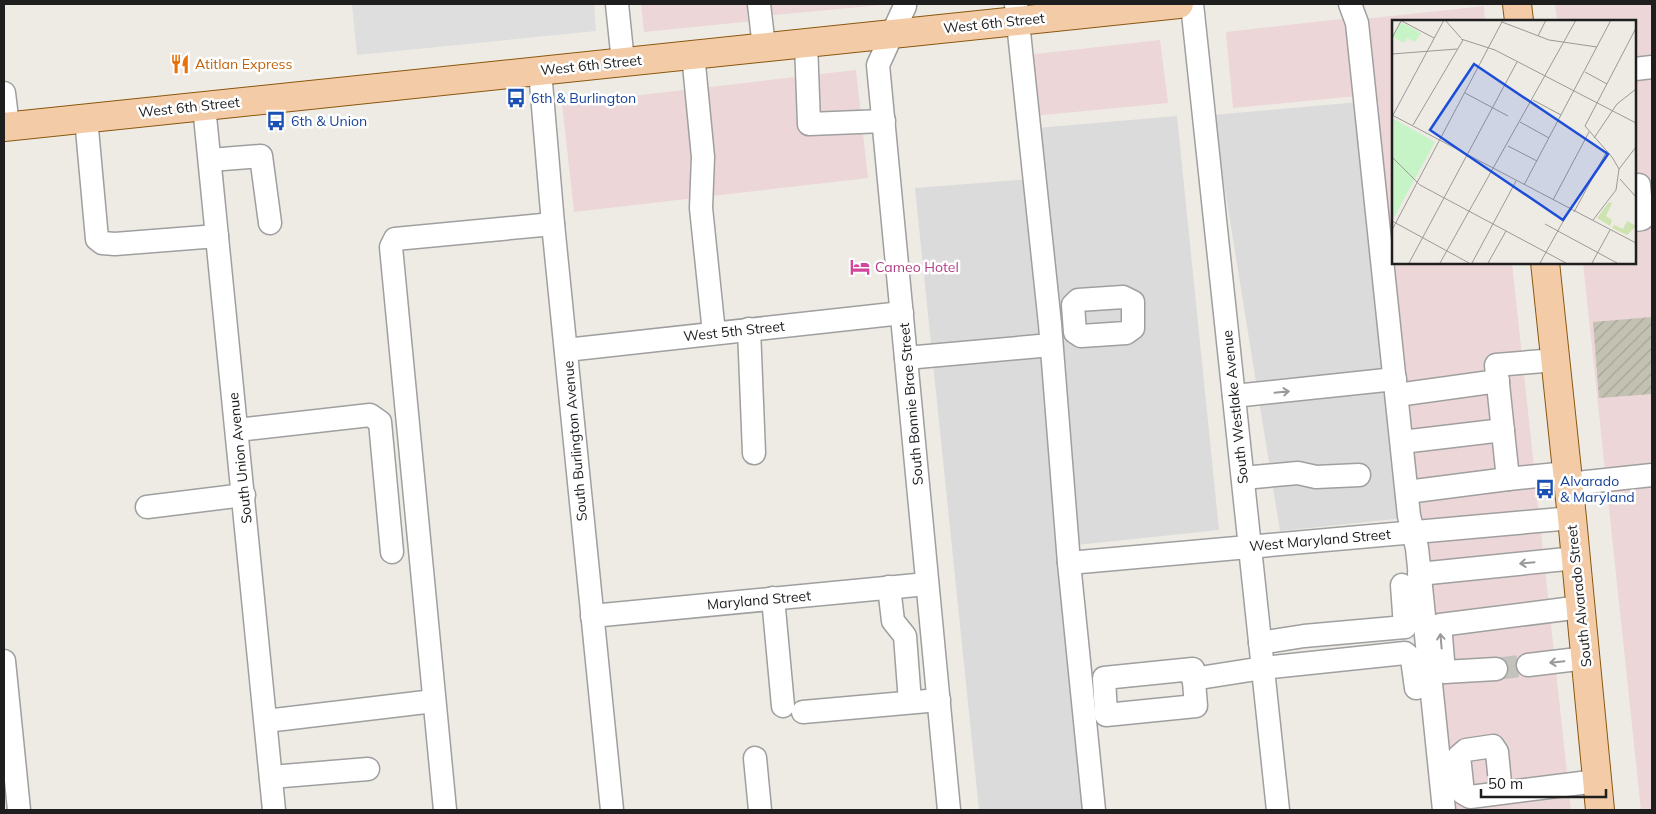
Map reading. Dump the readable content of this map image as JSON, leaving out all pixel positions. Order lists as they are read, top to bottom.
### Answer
{
  "streets": {
    "main road": ["West 6th Street", "South Alvarado Street"],
    "street": [
      "West 5th Street",
      "South Bonnie Brae Street",
      "South Westlake Avenue",
      "South Burlington Avenue",
      "South Union Avenue",
      "West Maryland Street",
      "Maryland Street"
    ]
  },
  "crossings": [
    ["West 6th Street", "South Bonnie Brae Street"],
    ["West 6th Street", "South Burlington Avenue"],
    ["West 6th Street", "South Union Avenue"],
    ["West 5th Street", "South Bonnie Brae Street"],
    ["West 5th Street", "South Burlington Avenue"],
    ["South Bonnie Brae Street", "Maryland Street"],
    ["South Westlake Avenue", "West Maryland Street"],
    ["South Burlington Avenue", "Maryland Street"],
    ["West Maryland Street", "South Alvarado Street"]
  ],
  "places": {
    "restaurant": ["Atitlan Express"],
    "bus stop": ["6th & Burlington", "6th & Union", "Alvarado & Maryland"],
    "hotel": ["Cameo Hotel"]
  },
  "scale_bar": "50 m"
}
